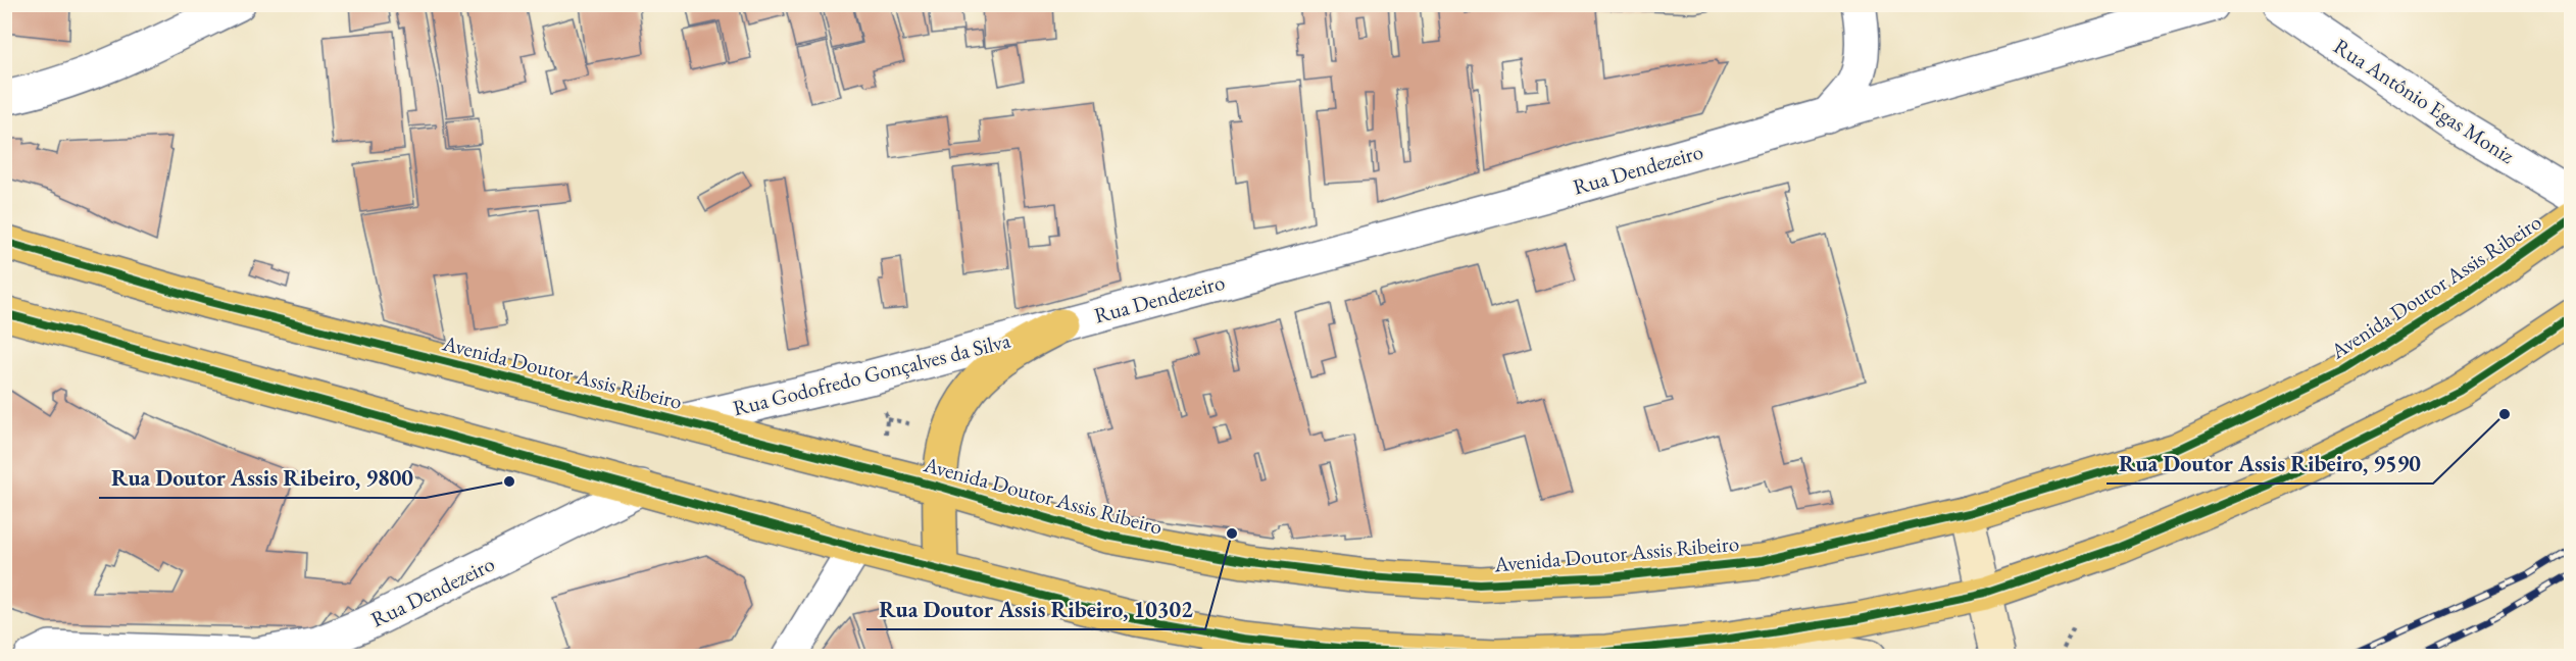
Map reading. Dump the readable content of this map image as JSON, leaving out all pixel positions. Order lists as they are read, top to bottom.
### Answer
{
  "streets": {
    "main road": ["Avenida Doutor Assis Ribeiro"],
    "street": ["Rua Antônio Egas Moniz", "Rua Dendezeiro", "Rua Godofredo Gonçalves da Silva"]
  },
  "crossings": [
    ["Rua Dendezeiro", "Rua Godofredo Gonçalves da Silva"],
    ["Avenida Doutor Assis Ribeiro", "Rua Godofredo Gonçalves da Silva"]
  ],
  "places": ["Rua Doutor Assis Ribeiro, 9590", "Rua Doutor Assis Ribeiro, 9800", "Rua Doutor Assis Ribeiro, 10302"]
}
